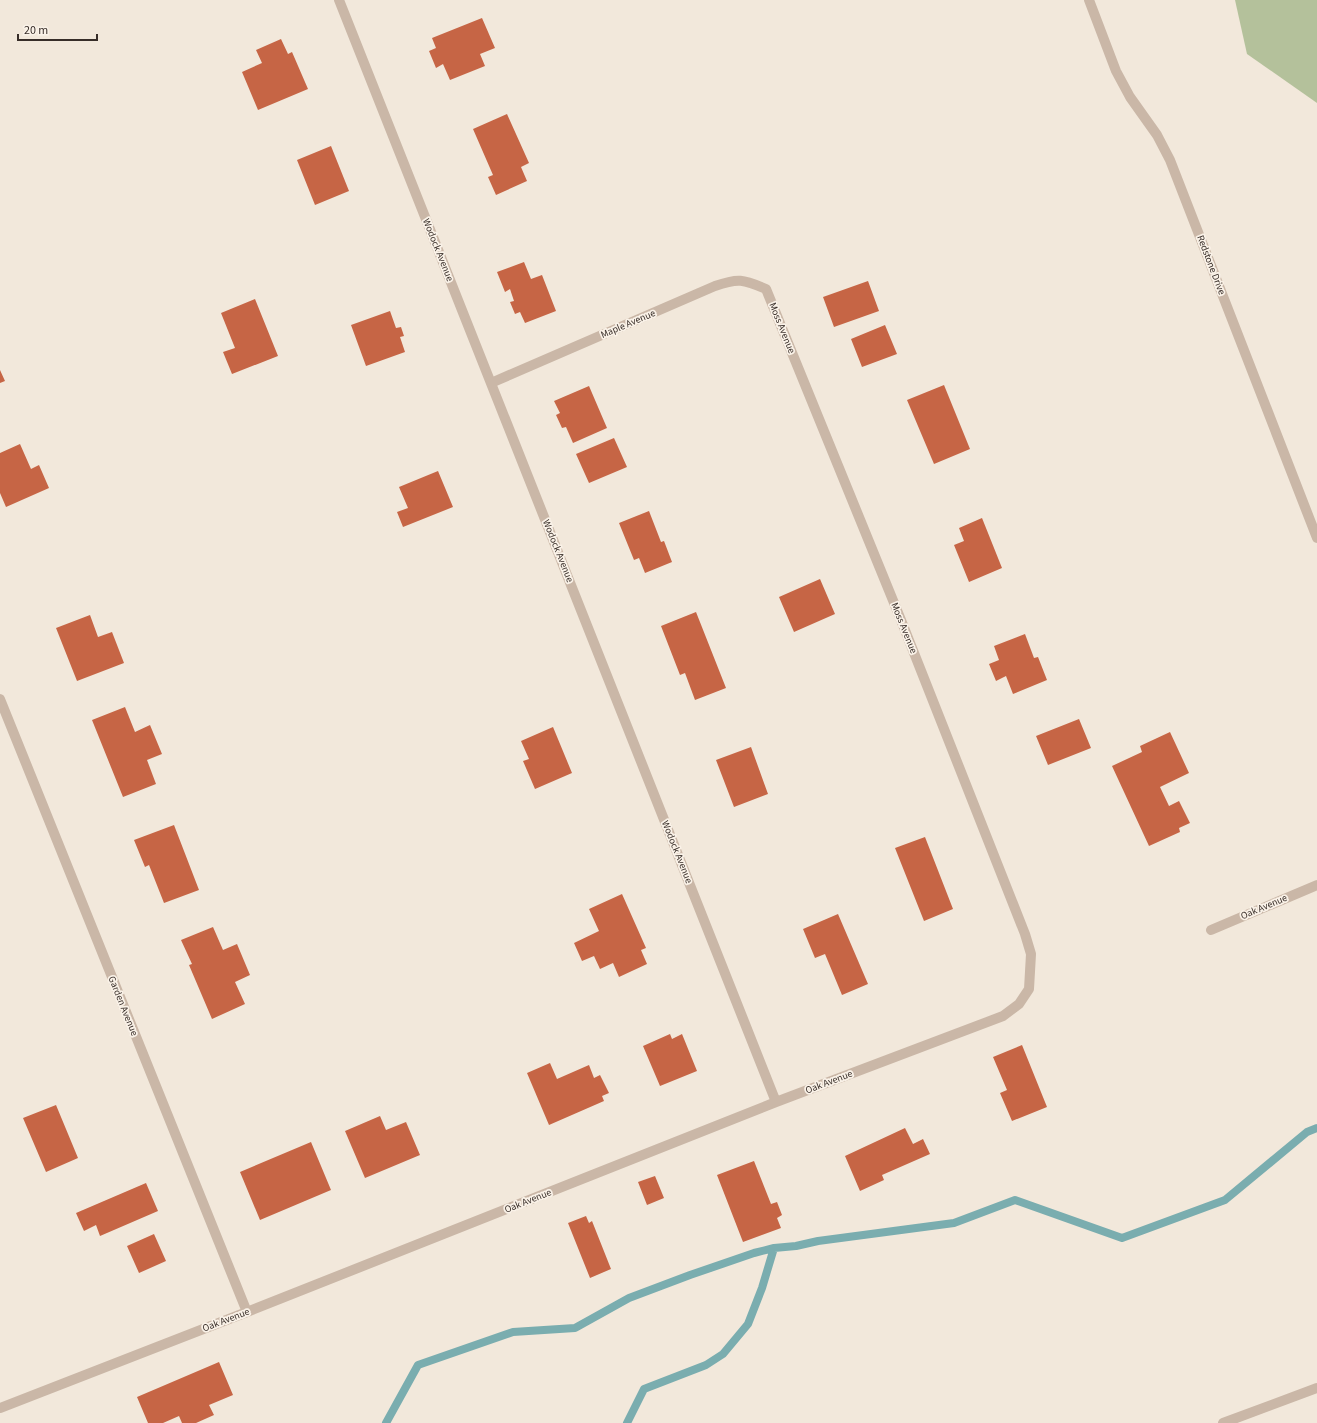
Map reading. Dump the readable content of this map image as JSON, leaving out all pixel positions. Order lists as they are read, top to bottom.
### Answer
{
  "streets": {
    "street": [
      "Wodock Avenue",
      "Redstone Drive",
      "Maple Avenue",
      "Moss Avenue",
      "Oak Avenue",
      "Garden Avenue"
    ]
  },
  "crossings": [
    ["Wodock Avenue", "Maple Avenue"],
    ["Wodock Avenue", "Oak Avenue"],
    ["Maple Avenue", "Moss Avenue"],
    ["Moss Avenue", "Oak Avenue"],
    ["Oak Avenue", "Garden Avenue"]
  ],
  "scale_bar": "20 m"
}
